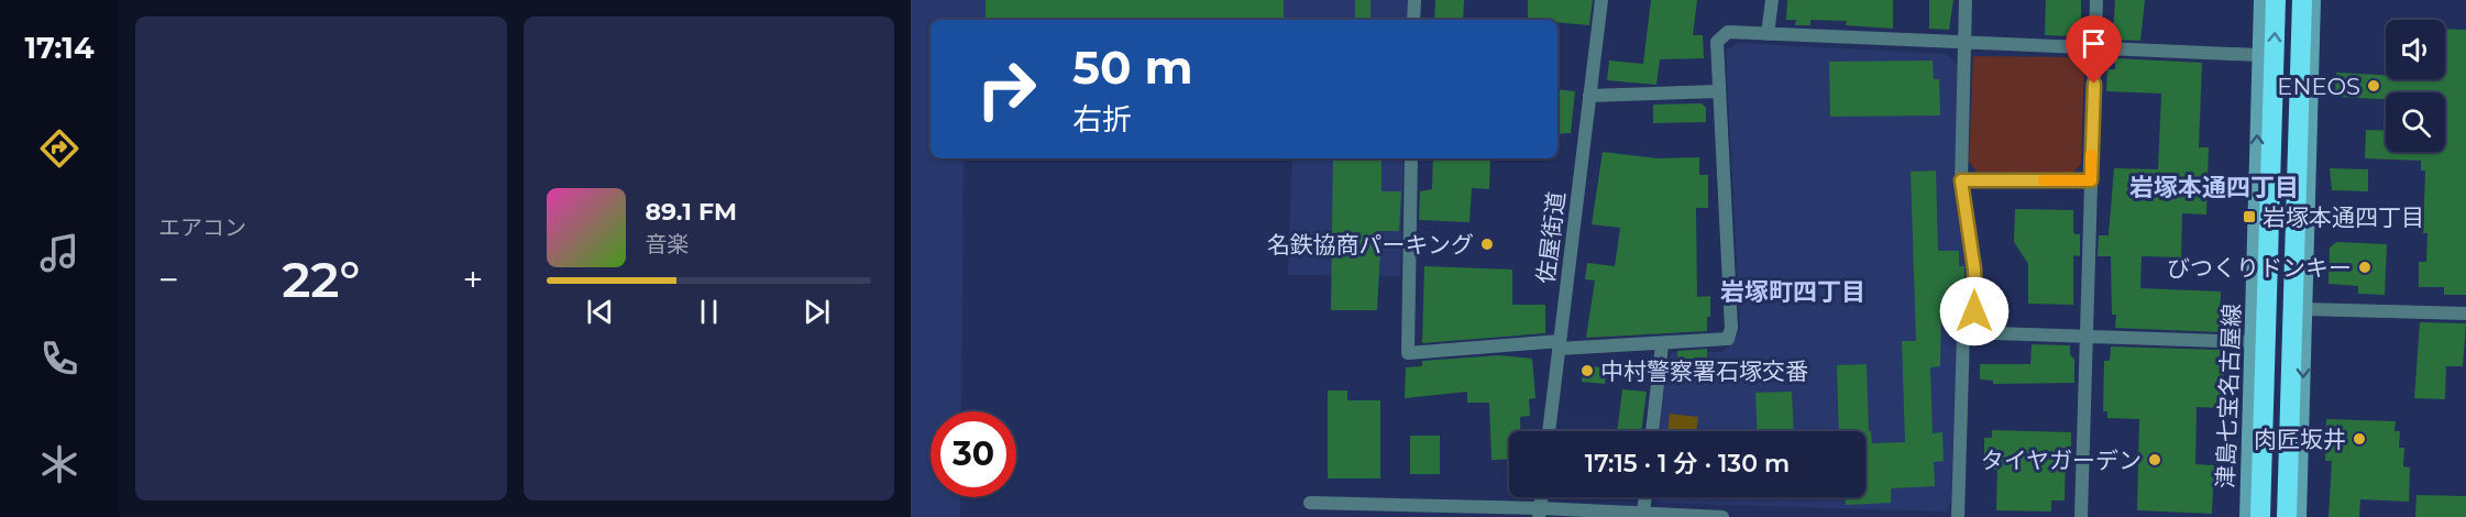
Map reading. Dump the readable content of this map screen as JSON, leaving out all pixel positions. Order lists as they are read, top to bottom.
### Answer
{
  "streets": {
    "main road": ["津島七宝名古屋線"],
    "street": ["佐屋街道"]
  },
  "districts": ["岩塚本通四丁目", "岩塚町四丁目"],
  "places": {
    "other": [
      "ENEOS",
      "名鉄協商パーキング",
      "びつくりドンキー",
      "中村警察署石塚交番",
      "肉匠坂井",
      "タイヤガーデン"
    ],
    "transit": ["岩塚本通四丁目"]
  },
  "page": {
    "tabs": "17:14",
    "tile": "エアコン",
    "turn": ["50 m", "右折"],
    "song": ["89.1 FM", "音楽"],
    "heat": ["−", "22°", "+"],
    "limit": "30",
    "trip": "17:15 · 1 分 · 130 m"
  }
}
